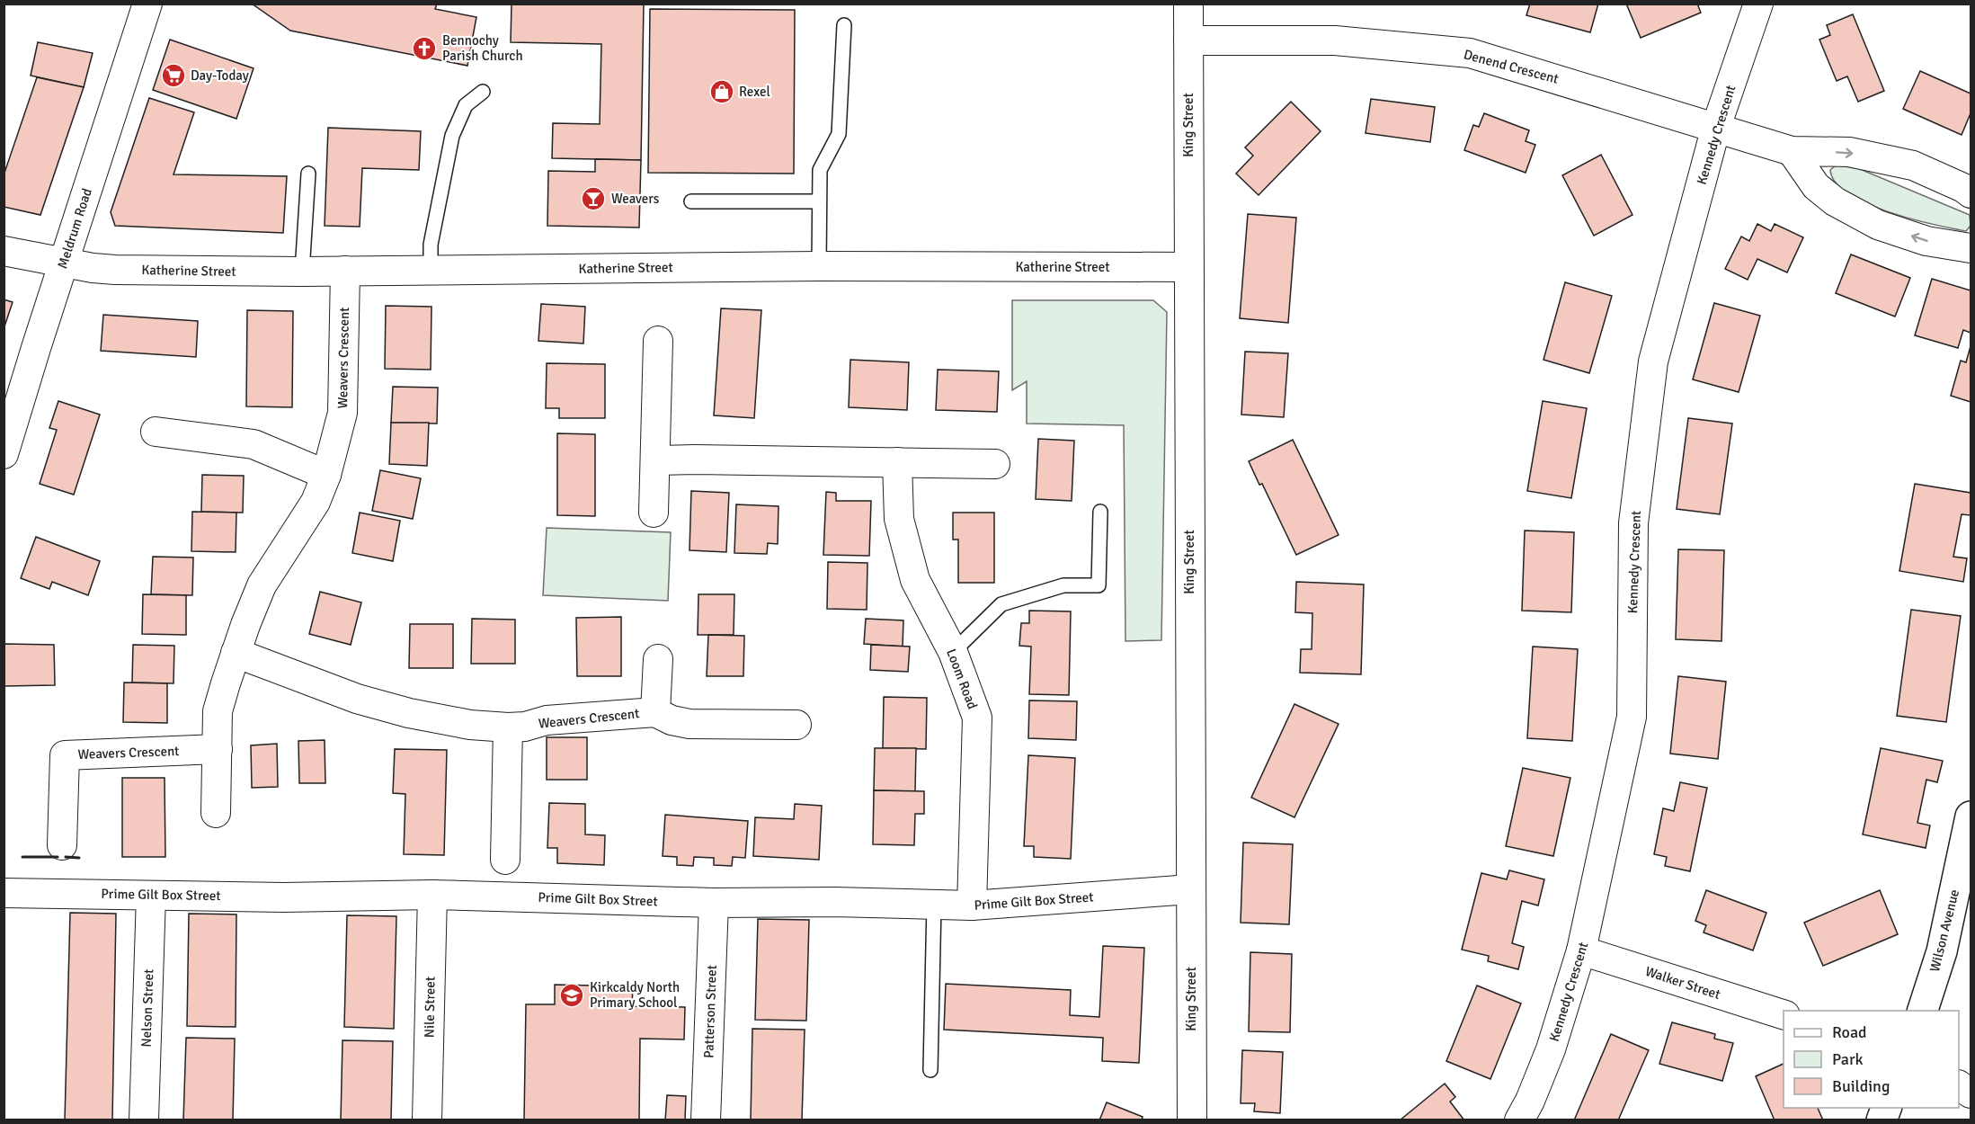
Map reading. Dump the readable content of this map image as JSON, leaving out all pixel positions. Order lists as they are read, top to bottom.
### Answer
{
  "streets": {
    "street": [
      "Denend Crescent",
      "King Street",
      "Kennedy Crescent",
      "Meldrum Road",
      "Katherine Street",
      "Weavers Crescent",
      "Loom Road",
      "Prime Gilt Box Street",
      "Wilson Avenue",
      "Walker Street",
      "Nile Street",
      "Nelson Street",
      "Patterson Street"
    ]
  },
  "crossings": [
    ["Denend Crescent", "King Street"],
    ["Denend Crescent", "Kennedy Crescent"],
    ["King Street", "Katherine Street"],
    ["King Street", "Prime Gilt Box Street"],
    ["Kennedy Crescent", "Walker Street"],
    ["Meldrum Road", "Katherine Street"],
    ["Katherine Street", "Weavers Crescent"],
    ["Loom Road", "Prime Gilt Box Street"],
    ["Prime Gilt Box Street", "Nile Street"],
    ["Prime Gilt Box Street", "Nelson Street"],
    ["Prime Gilt Box Street", "Patterson Street"]
  ],
  "places": {
    "church": ["Bennochy Parish Church"],
    "supermarket": ["Day-Today"],
    "shop": ["Rexel"],
    "bar": ["Weavers"],
    "school or university": ["Kirkcaldy North Primary School"]
  },
  "legend": ["Road", "Park", "Building"]
}
